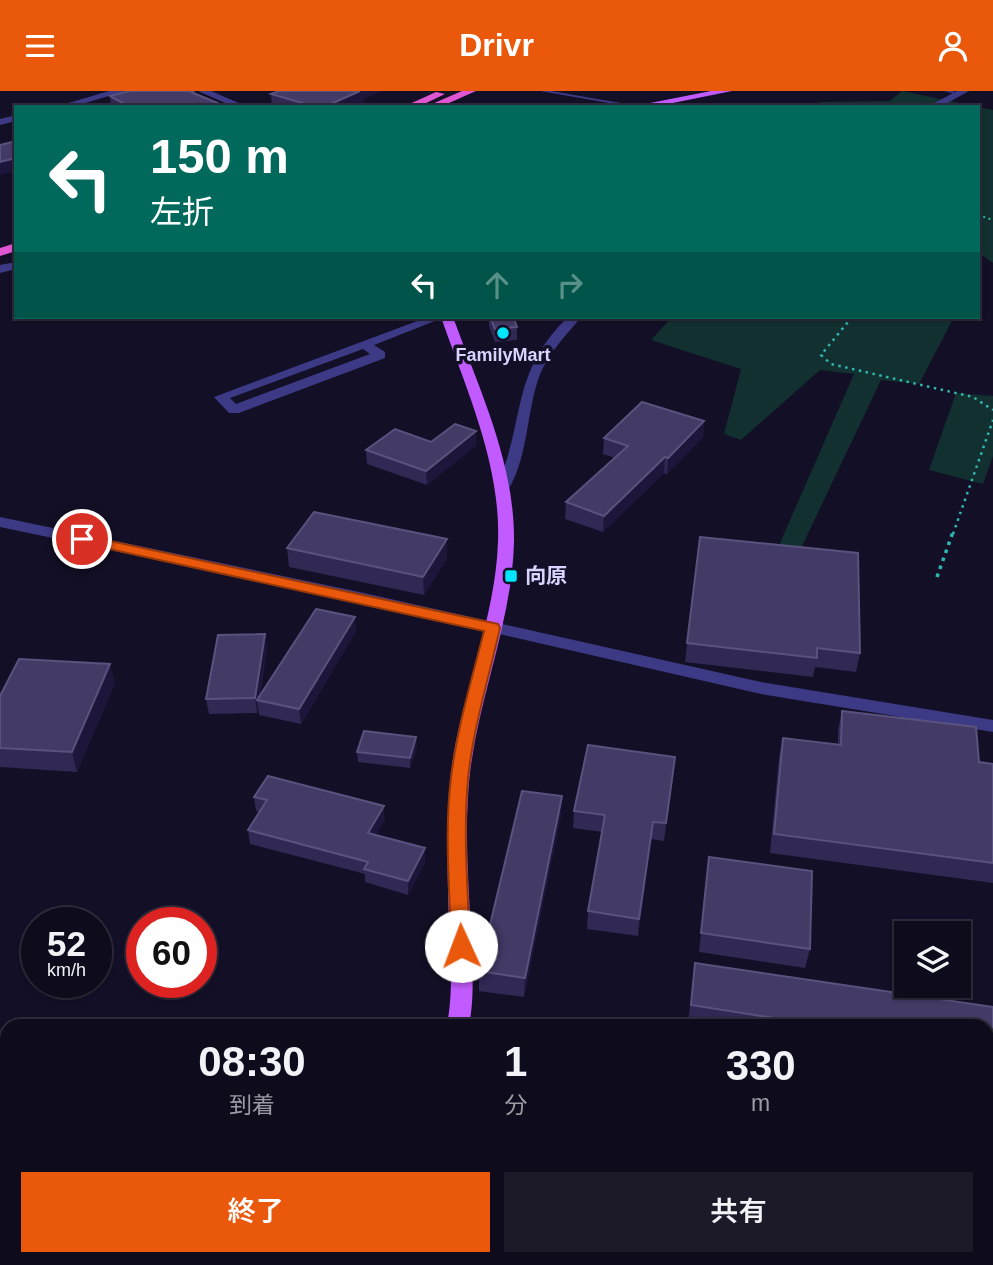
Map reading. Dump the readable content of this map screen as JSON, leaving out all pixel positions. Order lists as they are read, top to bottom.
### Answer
{
  "places": {
    "other": ["FamilyMart"],
    "transit": ["向原"]
  },
  "page": {
    "header": "Drivr",
    "turn": ["150 m", "左折"],
    "speed": "52 km/h",
    "limit": "60",
    "eta": [
      "08:30",
      "到着",
      "1",
      "分",
      "330",
      "m"
    ],
    "buttons": ["終了", "共有"]
  }
}
